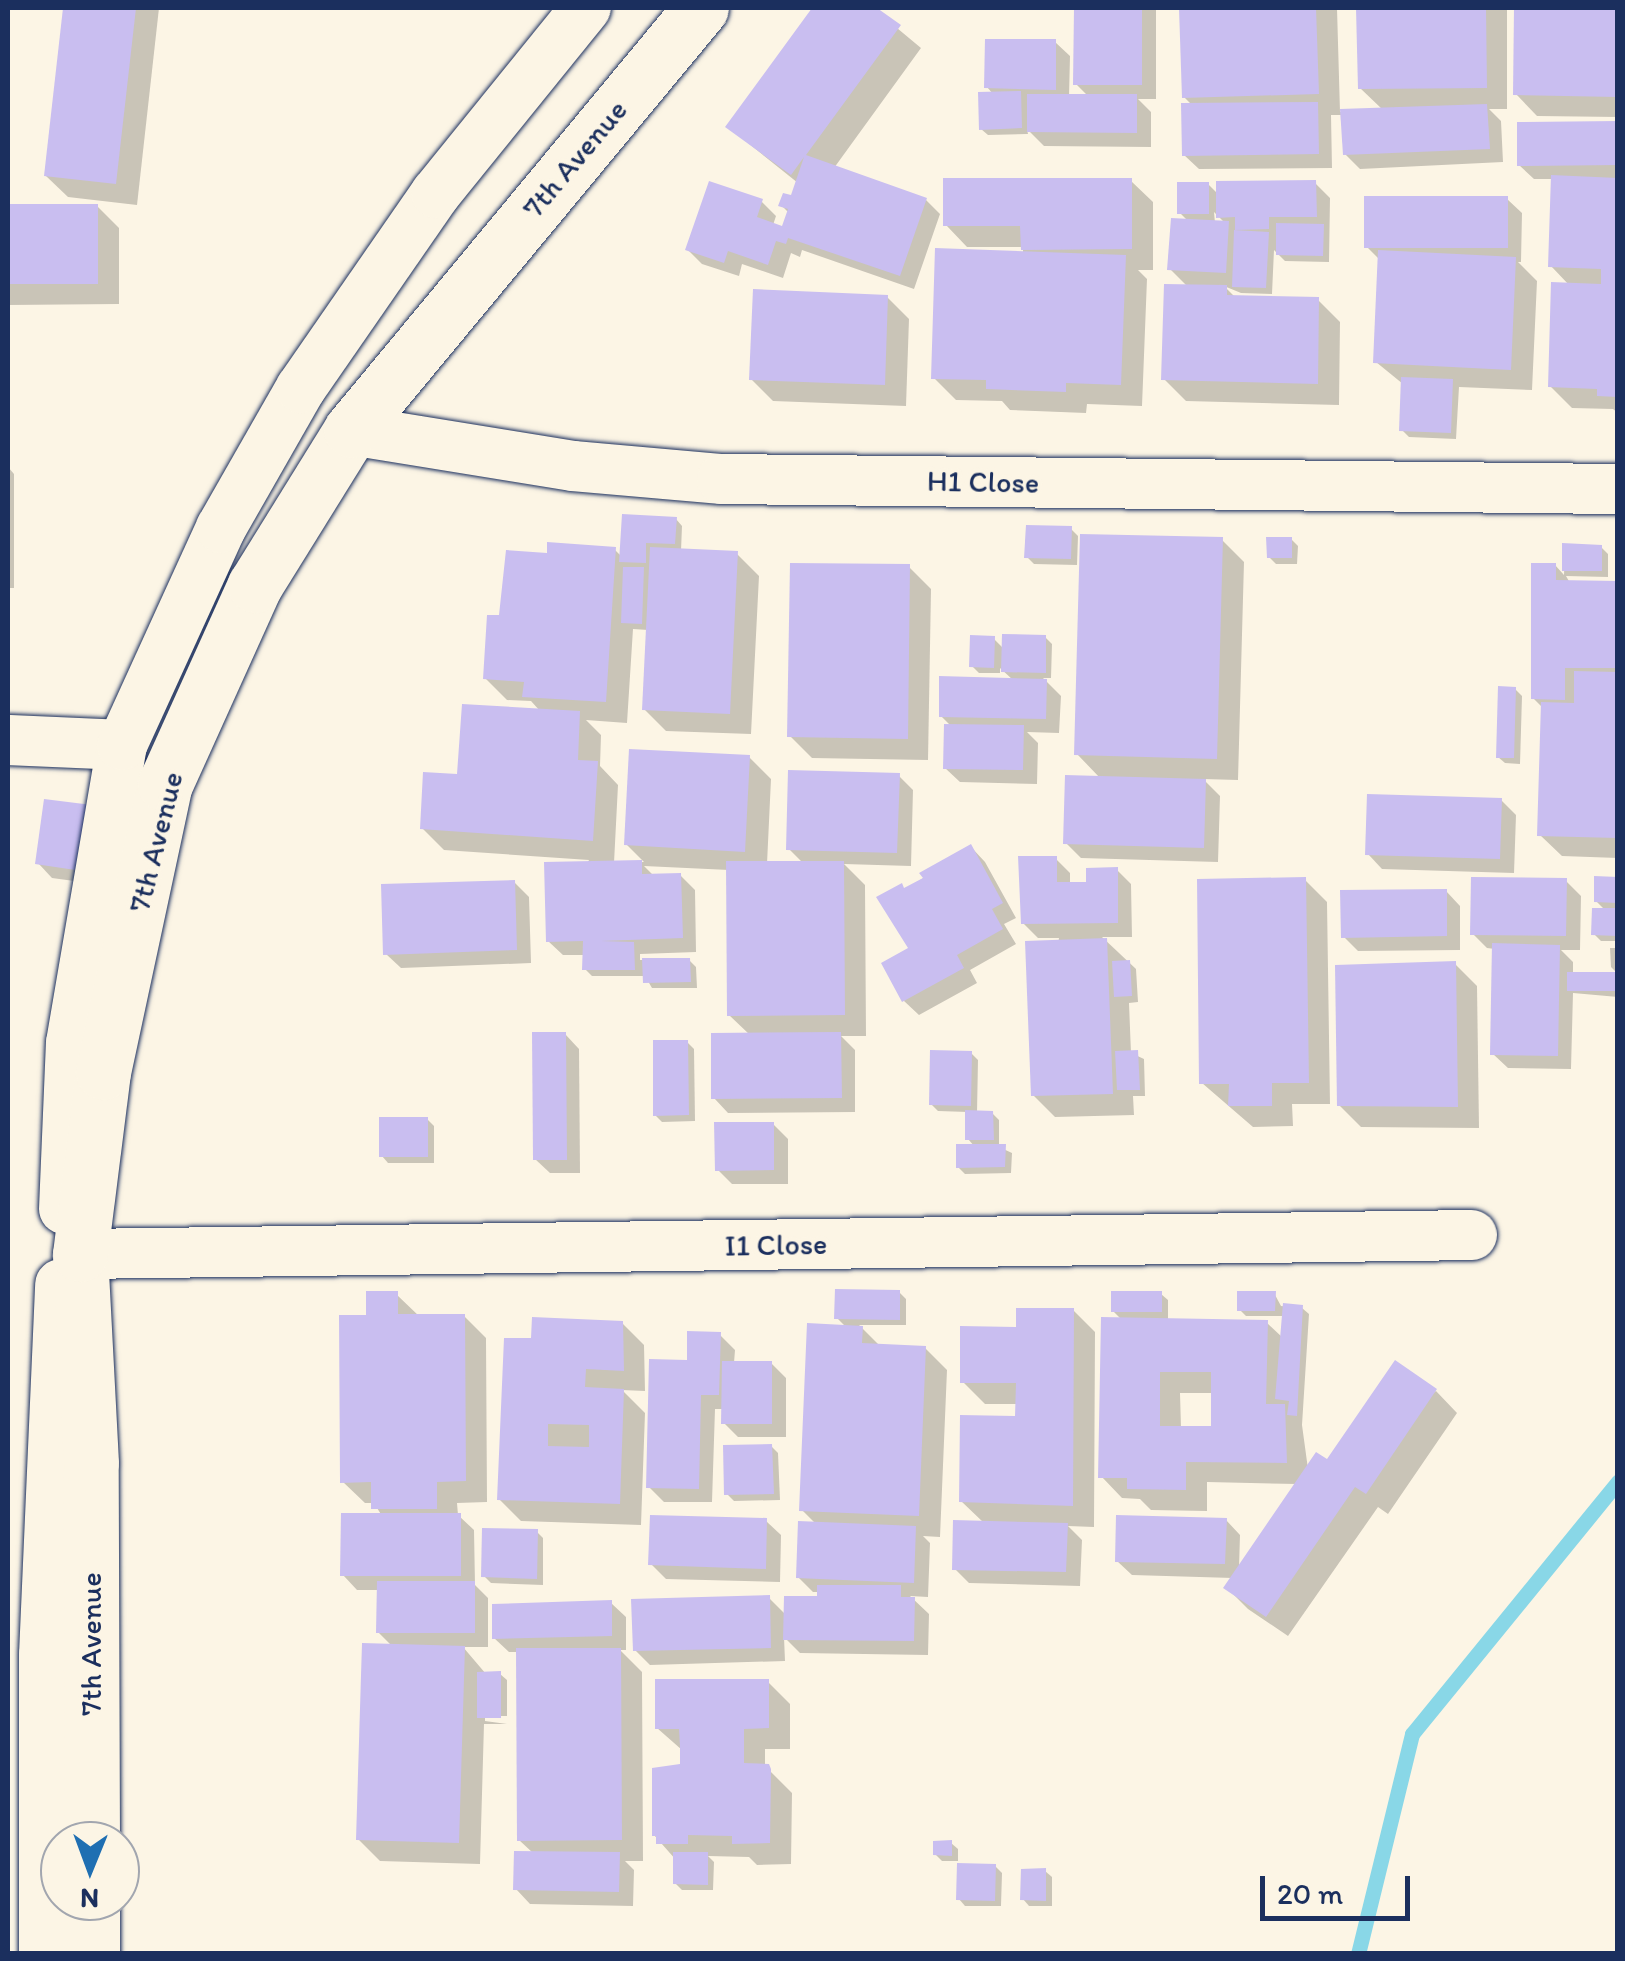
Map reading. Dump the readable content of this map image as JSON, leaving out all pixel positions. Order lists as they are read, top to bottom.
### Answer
{
  "streets": {
    "main road": ["7th Avenue"],
    "street": ["H1 Close", "I1 Close"]
  },
  "crossings": [
    ["7th Avenue", "H1 Close"],
    ["7th Avenue", "I1 Close"]
  ],
  "scale_bar": "20 m",
  "north": "bottom"
}
